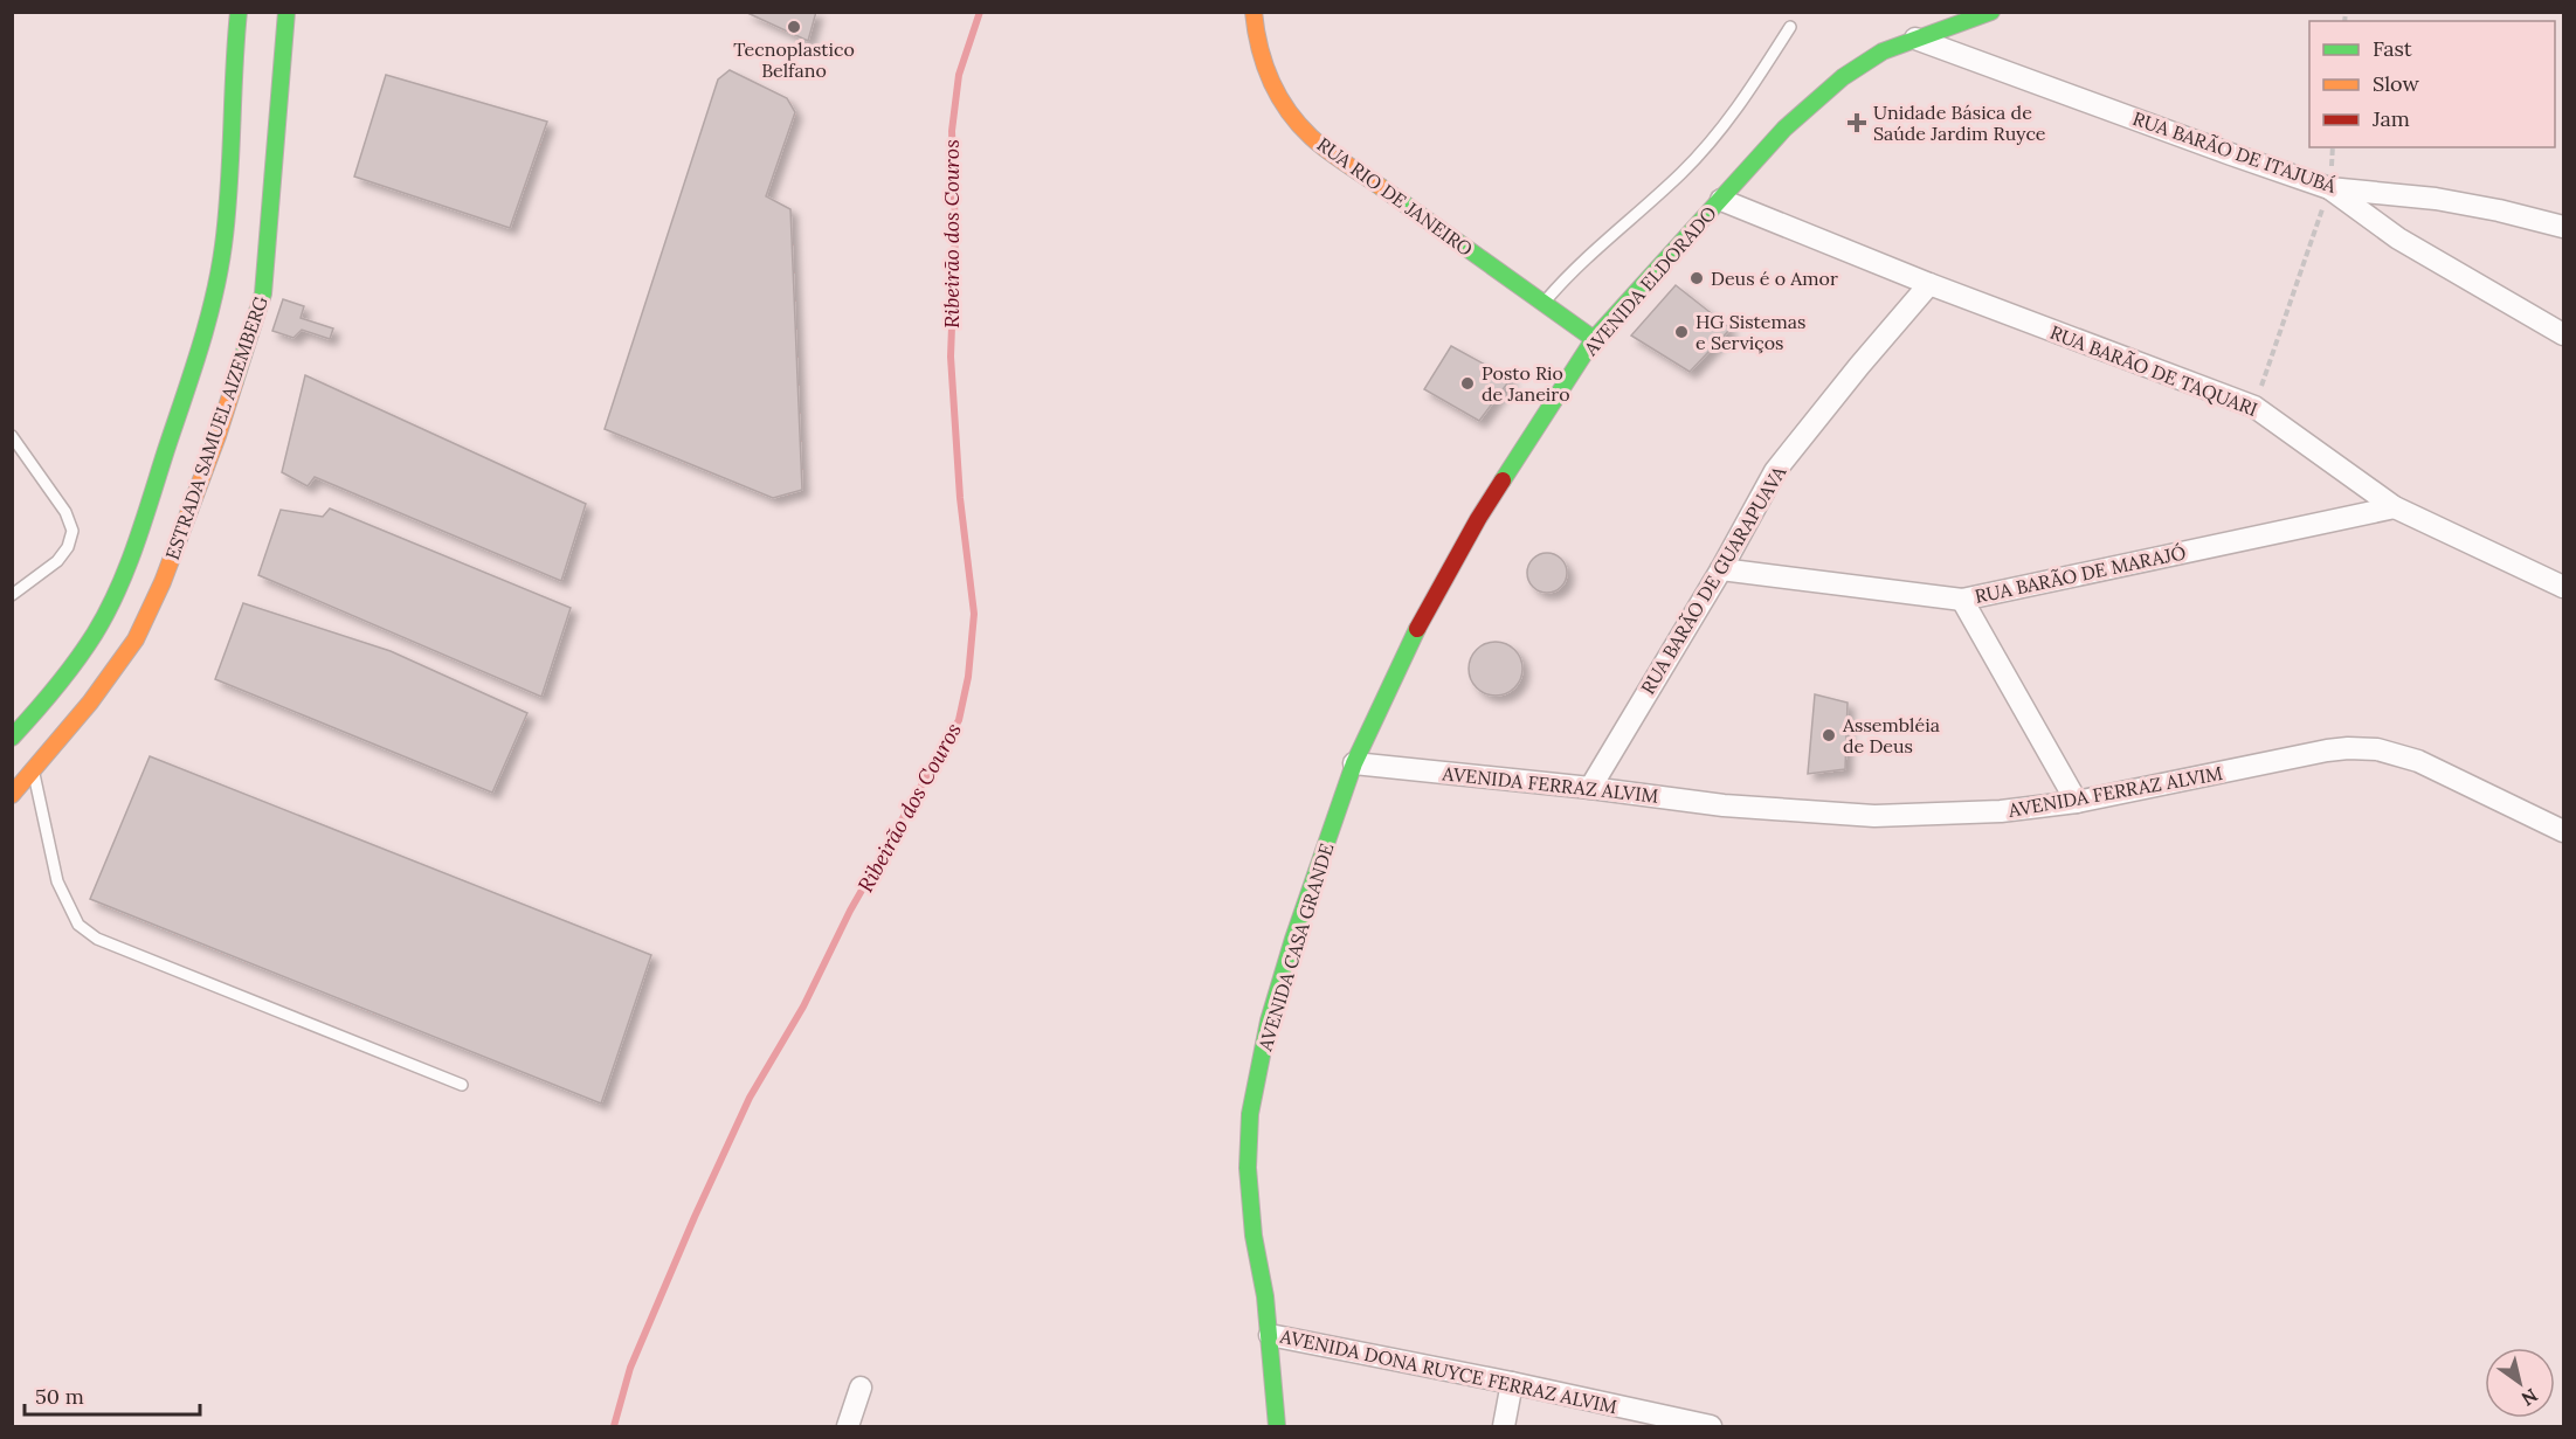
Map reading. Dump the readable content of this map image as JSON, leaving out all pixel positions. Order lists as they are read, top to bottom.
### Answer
{
  "streets": {
    "main road": [
      "RUA RIO DE JANEIRO",
      "AVENIDA ELDORADO",
      "ESTRADA SAMUEL AIZEMBERG",
      "AVENIDA CASA GRANDE"
    ],
    "street": [
      "RUA BARÃO DE ITAJUBÁ",
      "RUA BARÃO DE TAQUARI",
      "RUA BARÃO DE MARAJÓ",
      "RUA BARÃO DE GUARAPUAVA",
      "AVENIDA FERRAZ ALVIM",
      "AVENIDA DONA RUYCE FERRAZ ALVIM"
    ]
  },
  "crossings": [
    ["RUA BARÃO DE ITAJUBÁ", "AVENIDA ELDORADO"],
    ["RUA RIO DE JANEIRO", "AVENIDA ELDORADO"],
    ["AVENIDA ELDORADO", "RUA BARÃO DE TAQUARI"],
    ["AVENIDA ELDORADO", "AVENIDA FERRAZ ALVIM"],
    ["AVENIDA ELDORADO", "AVENIDA CASA GRANDE"],
    ["RUA BARÃO DE TAQUARI", "RUA BARÃO DE MARAJÓ"],
    ["RUA BARÃO DE TAQUARI", "RUA BARÃO DE GUARAPUAVA"],
    ["RUA BARÃO DE MARAJÓ", "RUA BARÃO DE GUARAPUAVA"],
    ["RUA BARÃO DE GUARAPUAVA", "AVENIDA FERRAZ ALVIM"],
    ["AVENIDA FERRAZ ALVIM", "AVENIDA CASA GRANDE"],
    ["AVENIDA CASA GRANDE", "AVENIDA DONA RUYCE FERRAZ ALVIM"]
  ],
  "water": ["Ribeirão dos Couros"],
  "places": {
    "other": [
      "Tecnoplastico Belfano",
      "Deus é o Amor",
      "HG Sistemas e Serviços",
      "Posto Rio de Janeiro",
      "Assembléia de Deus"
    ],
    "health": ["Unidade Básica de Saúde Jardim Ruyce"]
  },
  "legend": ["Fast", "Slow", "Jam"],
  "scale_bar": "50 m",
  "north": "bottom right"
}
